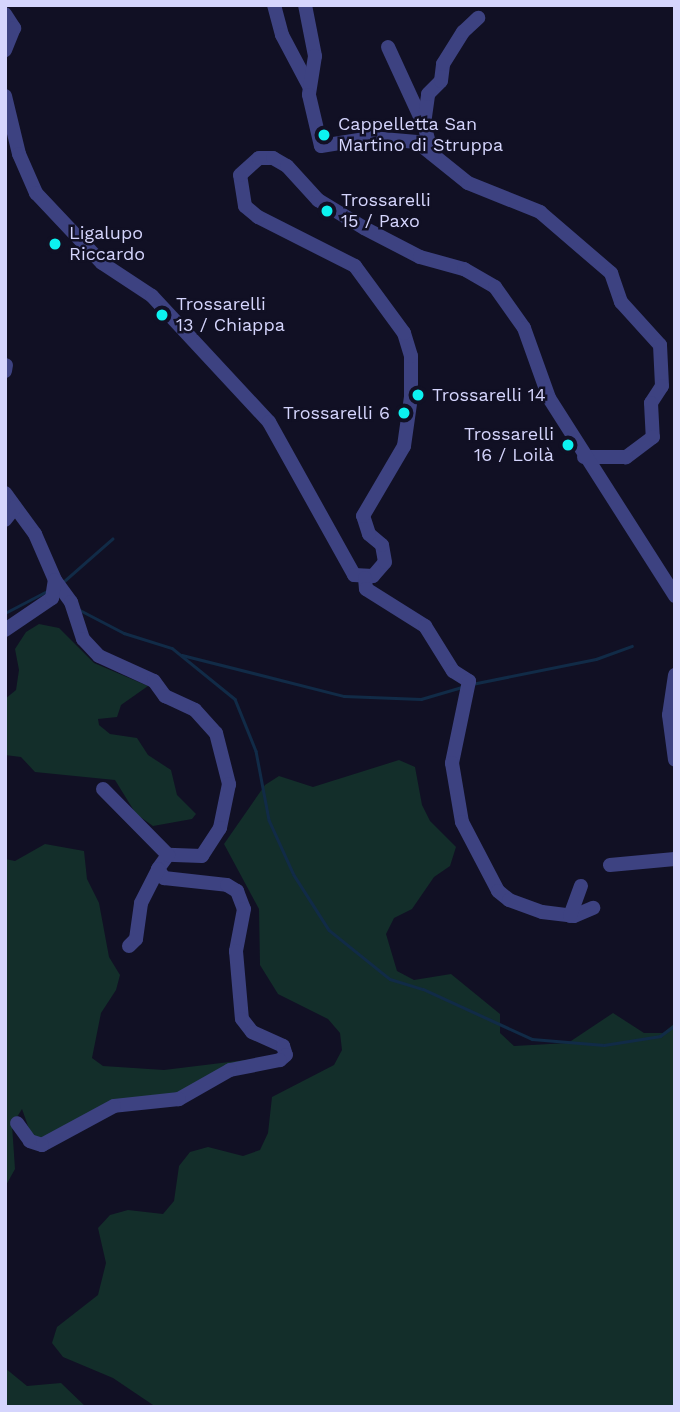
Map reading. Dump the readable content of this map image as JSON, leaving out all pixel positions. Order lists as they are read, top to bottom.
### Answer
{
  "places": [
    "Cappelletta San Martino di Struppa",
    "Trossarelli 15 / Paxo",
    "Ligalupo Riccardo",
    "Trossarelli 13 / Chiappa",
    "Trossarelli 14",
    "Trossarelli 6",
    "Trossarelli 16 / Loilà"
  ]
}
